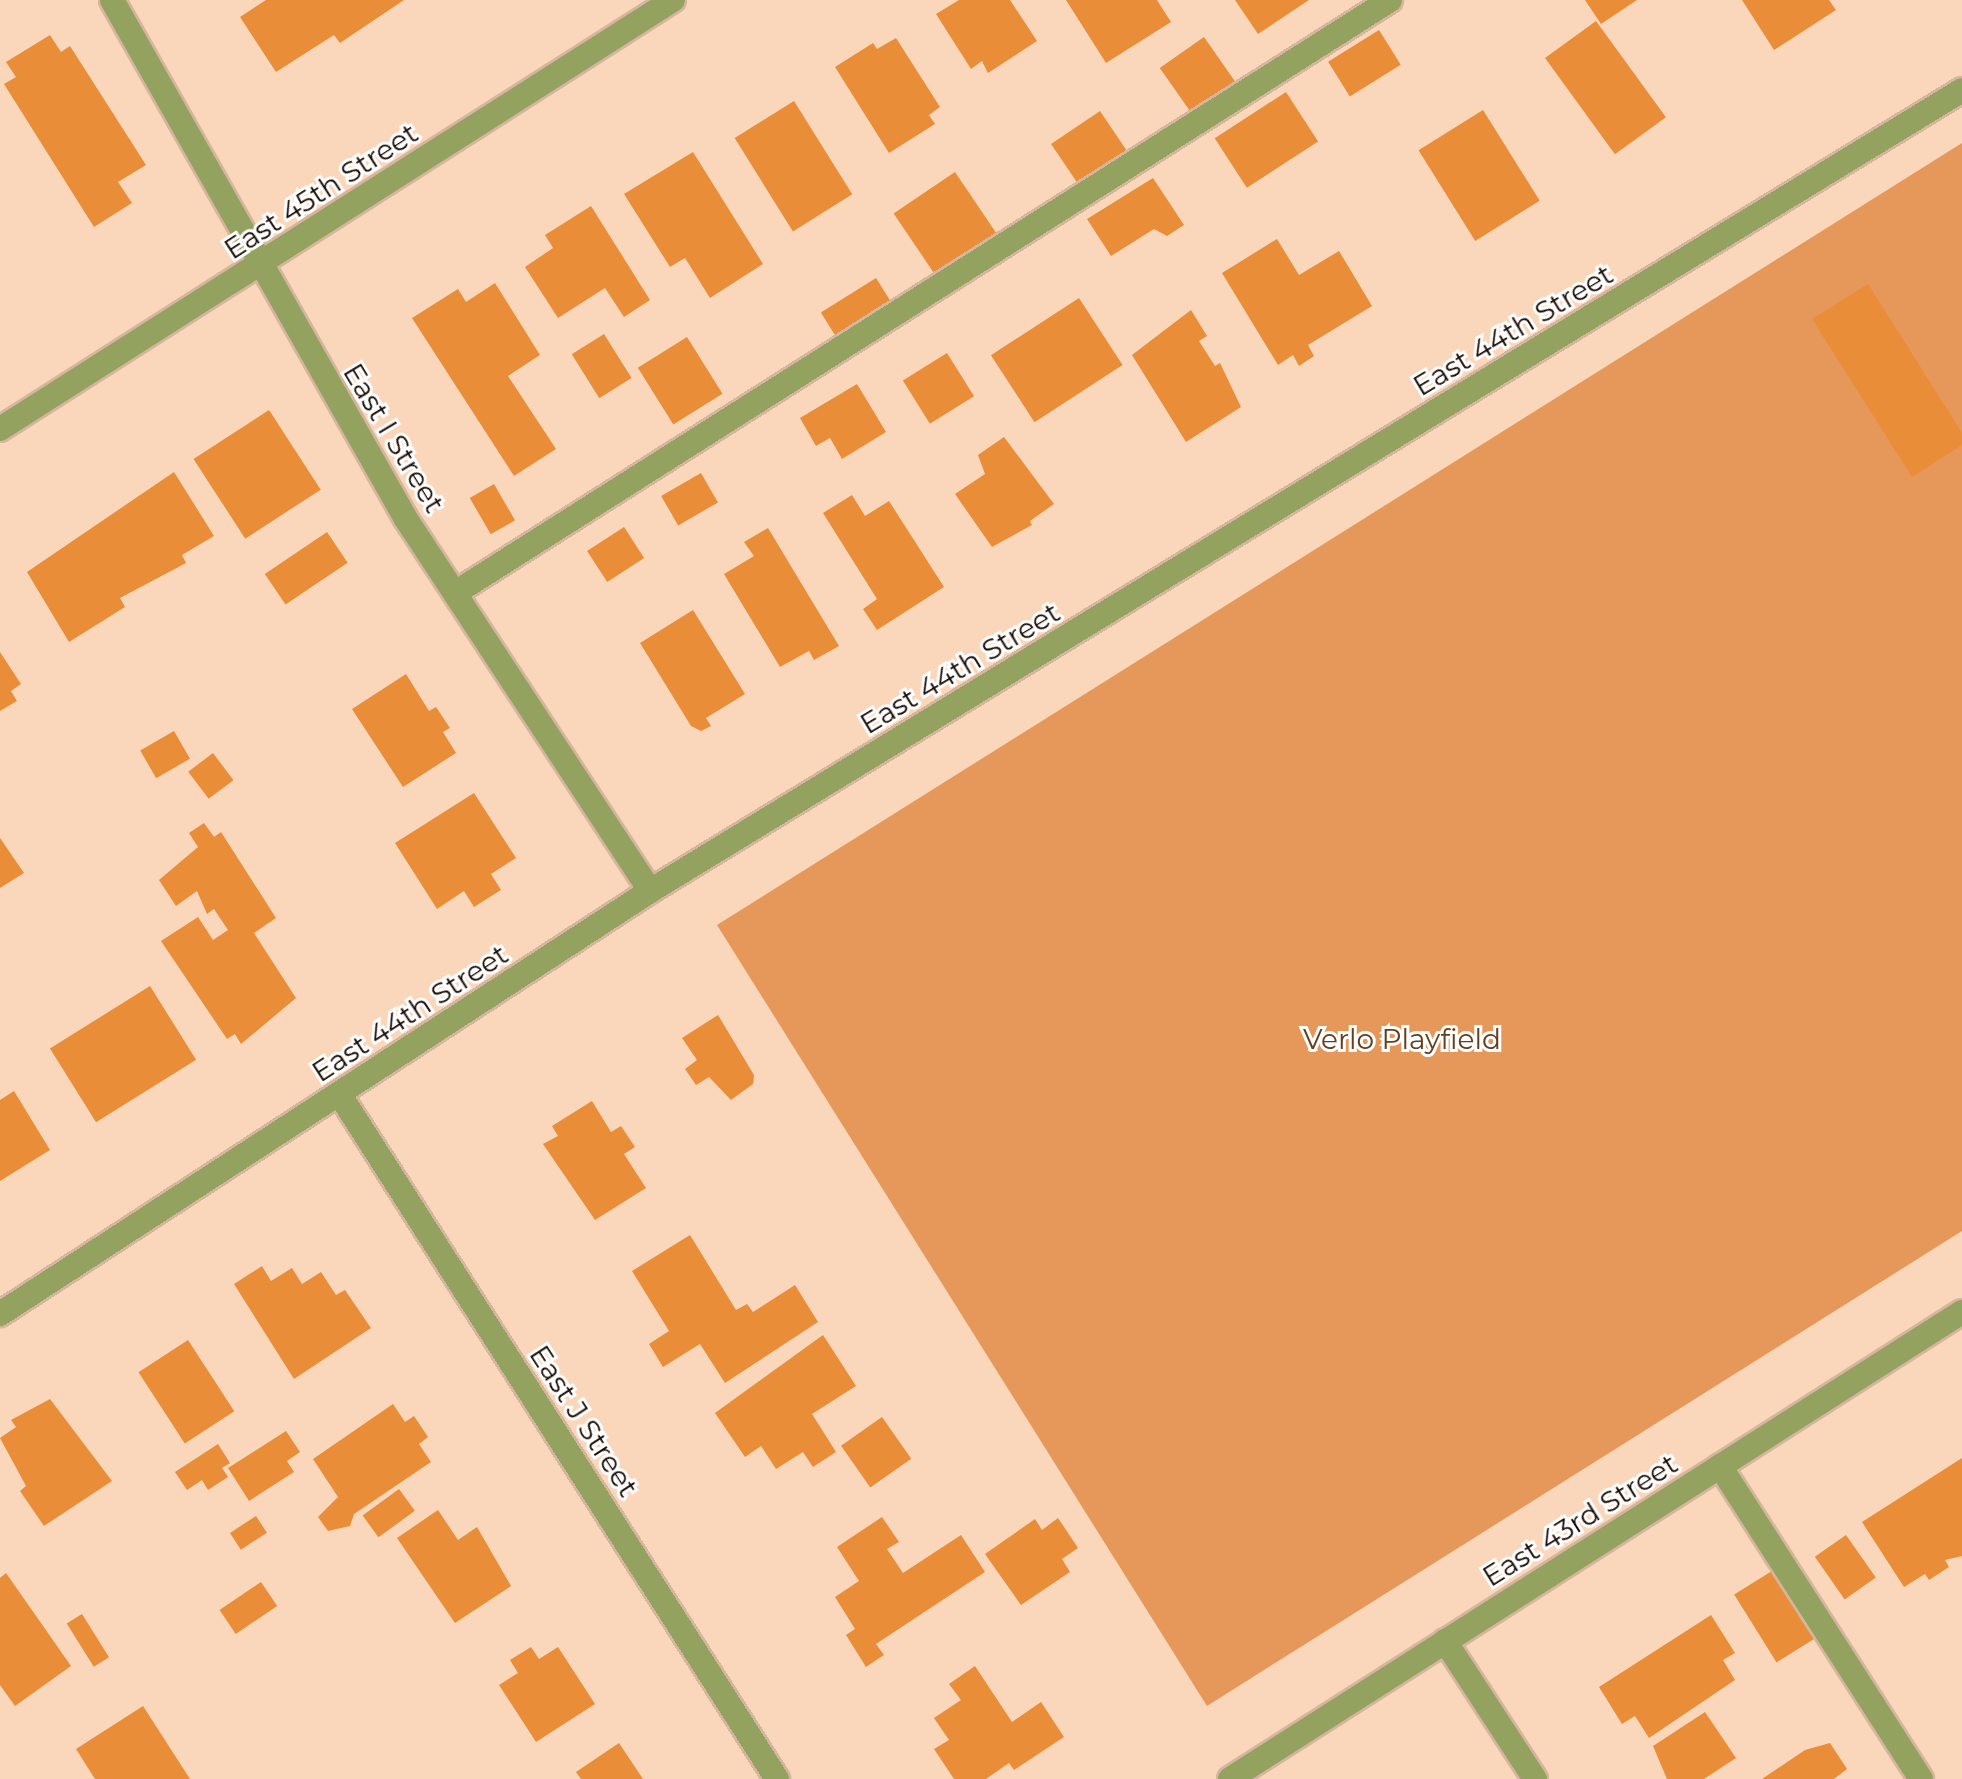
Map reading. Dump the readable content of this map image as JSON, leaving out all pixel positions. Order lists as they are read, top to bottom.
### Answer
{
  "streets": {
    "street": [
      "East 45th Street",
      "East 44th Street",
      "East I Street",
      "East J Street",
      "East 43rd Street"
    ]
  },
  "crossings": [
    ["East 45th Street", "East I Street"],
    ["East 44th Street", "East I Street"],
    ["East 44th Street", "East J Street"]
  ],
  "parks": ["Verlo Playfield"]
}
